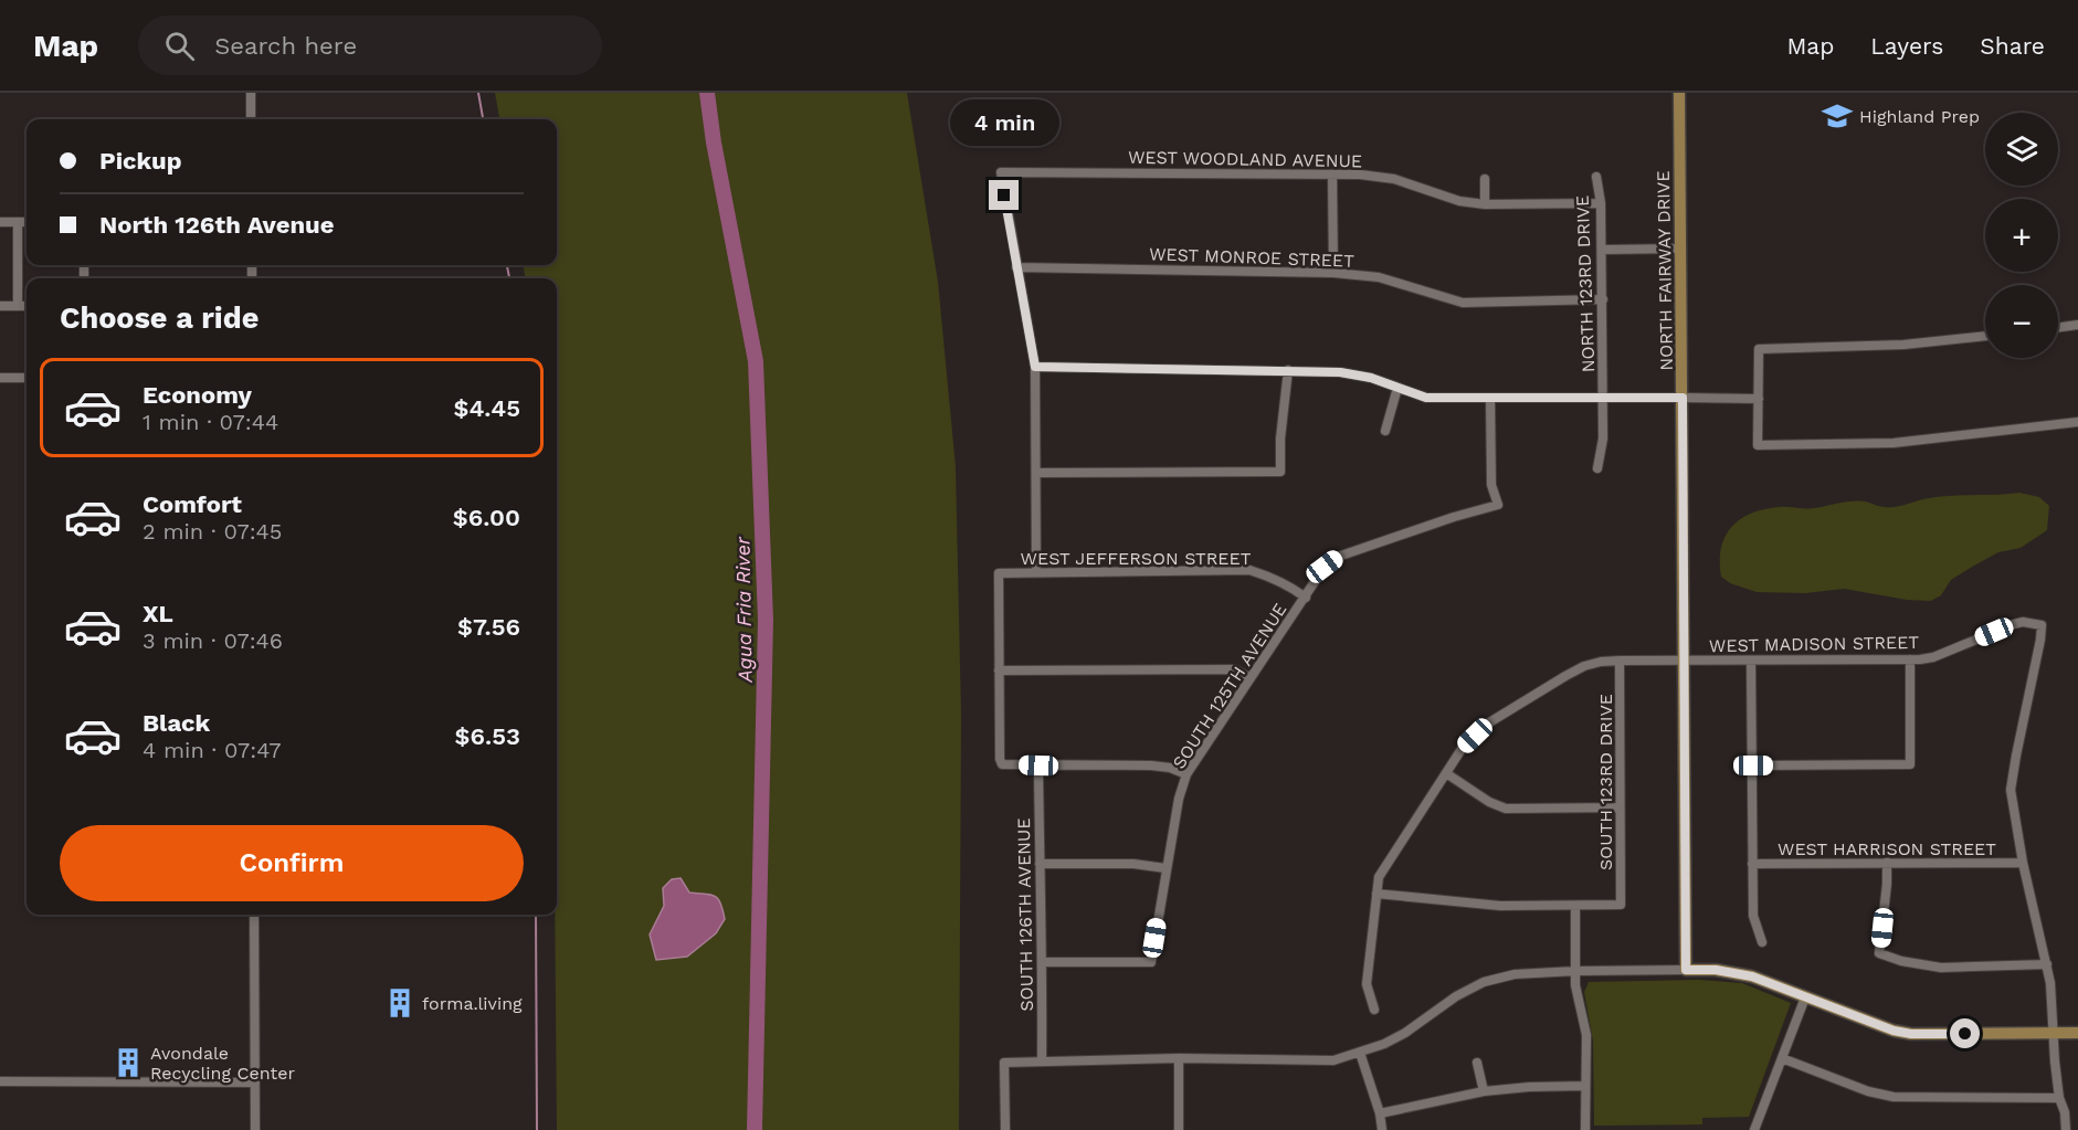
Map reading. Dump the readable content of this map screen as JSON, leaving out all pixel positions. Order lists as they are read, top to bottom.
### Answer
{
  "streets": {
    "street": [
      "WEST WOODLAND AVENUE",
      "WEST MONROE STREET",
      "NORTH FAIRWAY DRIVE",
      "NORTH 123RD DRIVE",
      "WEST JEFFERSON STREET",
      "WEST MADISON STREET",
      "SOUTH 125TH AVENUE",
      "SOUTH 123RD DRIVE",
      "WEST HARRISON STREET",
      "SOUTH 126TH AVENUE"
    ]
  },
  "crossings": [
    ["WEST WOODLAND AVENUE", "WEST MONROE STREET"],
    ["WEST WOODLAND AVENUE", "NORTH 123RD DRIVE"],
    ["WEST MONROE STREET", "NORTH 123RD DRIVE"],
    ["NORTH FAIRWAY DRIVE", "WEST MADISON STREET"],
    ["WEST JEFFERSON STREET", "SOUTH 125TH AVENUE"],
    ["WEST MADISON STREET", "SOUTH 123RD DRIVE"],
    ["WEST MADISON STREET", "WEST HARRISON STREET"],
    ["SOUTH 125TH AVENUE", "SOUTH 126TH AVENUE"]
  ],
  "water": ["Agua Fria River"],
  "places": {
    "school or university": ["Highland Prep"],
    "building": ["forma.living", "Avondale Recycling Center"]
  },
  "page": {
    "header": "Map",
    "search": "Search here",
    "nav": ["Map", "Layers", "Share"],
    "bubble": "4 min",
    "map_buttons": ["+", "−"],
    "banner": ["Pickup", "North 126th Avenue"],
    "heading": "Choose a ride",
    "list": [
      {
        "name": "Economy",
        "note": "1 min · 07:44",
        "value": "$4.45"
      },
      {
        "name": "Comfort",
        "note": "2 min · 07:45",
        "value": "$6.00"
      },
      {
        "name": "XL",
        "note": "3 min · 07:46",
        "value": "$7.56"
      },
      {
        "name": "Black",
        "note": "4 min · 07:47",
        "value": "$6.53"
      }
    ],
    "buttons": "Confirm"
  }
}
